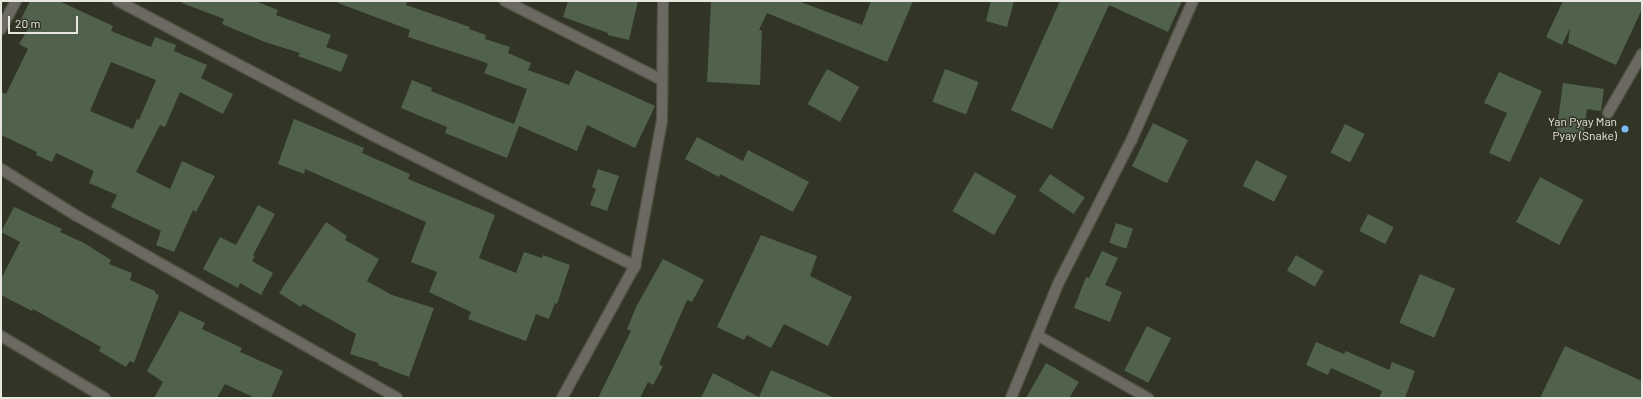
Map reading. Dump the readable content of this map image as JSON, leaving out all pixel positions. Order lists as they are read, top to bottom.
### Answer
{
  "places": ["Yan Pyay Man Pyay (Snake)"],
  "scale_bar": "20 m"
}
